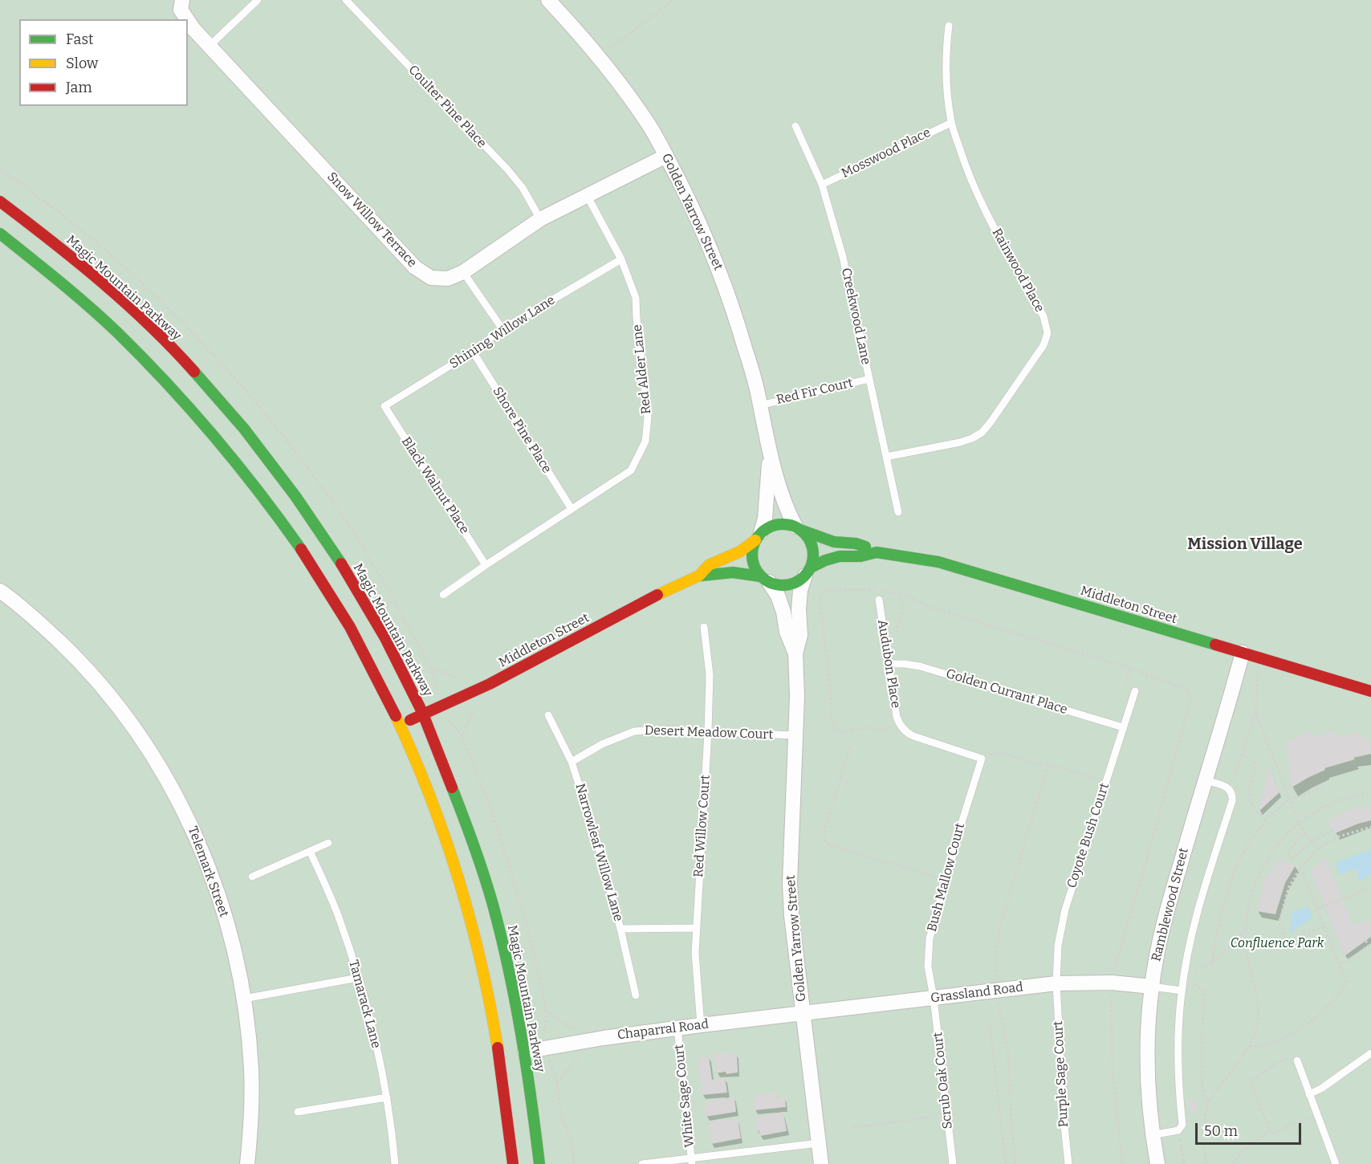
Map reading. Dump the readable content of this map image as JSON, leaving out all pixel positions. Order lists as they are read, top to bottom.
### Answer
{
  "streets": {
    "street": [
      "Golden Yarrow Street",
      "Snow Willow Terrace",
      "Magic Mountain Parkway",
      "Middleton Street",
      "Telemark Street",
      "Ramblewood Street",
      "Grassland Road",
      "Chaparral Road"
    ],
    "lane": [
      "Coulter Pine Place",
      "Mosswood Place",
      "Rainwood Place",
      "Creekwood Lane",
      "Shining Willow Lane",
      "Red Alder Lane",
      "Red Fir Court",
      "Shore Pine Place",
      "Black Walnut Place",
      "Audubon Place",
      "Golden Currant Place",
      "Desert Meadow Court",
      "Red Willow Court",
      "Coyote Bush Court",
      "Narrowleaf Willow Lane",
      "Bush Mallow Court",
      "Tamarack Lane",
      "Purple Sage Court",
      "Scrub Oak Court",
      "White Sage Court"
    ]
  },
  "crossings": [
    ["Coulter Pine Place", "Snow Willow Terrace"],
    ["Mosswood Place", "Rainwood Place"],
    ["Mosswood Place", "Creekwood Lane"],
    ["Golden Yarrow Street", "Snow Willow Terrace"],
    ["Golden Yarrow Street", "Red Fir Court"],
    ["Golden Yarrow Street", "Middleton Street"],
    ["Golden Yarrow Street", "Desert Meadow Court"],
    ["Golden Yarrow Street", "Grassland Road"],
    ["Golden Yarrow Street", "Chaparral Road"],
    ["Snow Willow Terrace", "Red Alder Lane"],
    ["Rainwood Place", "Creekwood Lane"],
    ["Magic Mountain Parkway", "Middleton Street"],
    ["Magic Mountain Parkway", "Chaparral Road"],
    ["Creekwood Lane", "Red Fir Court"],
    ["Shining Willow Lane", "Red Alder Lane"],
    ["Shining Willow Lane", "Shore Pine Place"],
    ["Shining Willow Lane", "Black Walnut Place"],
    ["Red Alder Lane", "Shore Pine Place"],
    ["Red Alder Lane", "Black Walnut Place"],
    ["Middleton Street", "Ramblewood Street"],
    ["Audubon Place", "Golden Currant Place"],
    ["Audubon Place", "Bush Mallow Court"],
    ["Golden Currant Place", "Coyote Bush Court"],
    ["Desert Meadow Court", "Red Willow Court"],
    ["Desert Meadow Court", "Narrowleaf Willow Lane"],
    ["Red Willow Court", "Chaparral Road"],
    ["Coyote Bush Court", "Grassland Road"],
    ["Coyote Bush Court", "Purple Sage Court"],
    ["Bush Mallow Court", "Grassland Road"],
    ["Bush Mallow Court", "Scrub Oak Court"],
    ["Ramblewood Street", "Grassland Road"],
    ["Grassland Road", "Chaparral Road"],
    ["Grassland Road", "Purple Sage Court"],
    ["Grassland Road", "Scrub Oak Court"],
    ["Chaparral Road", "White Sage Court"]
  ],
  "districts": ["Mission Village"],
  "parks": ["Confluence Park"],
  "legend": ["Fast", "Slow", "Jam"],
  "scale_bar": "50 m"
}
